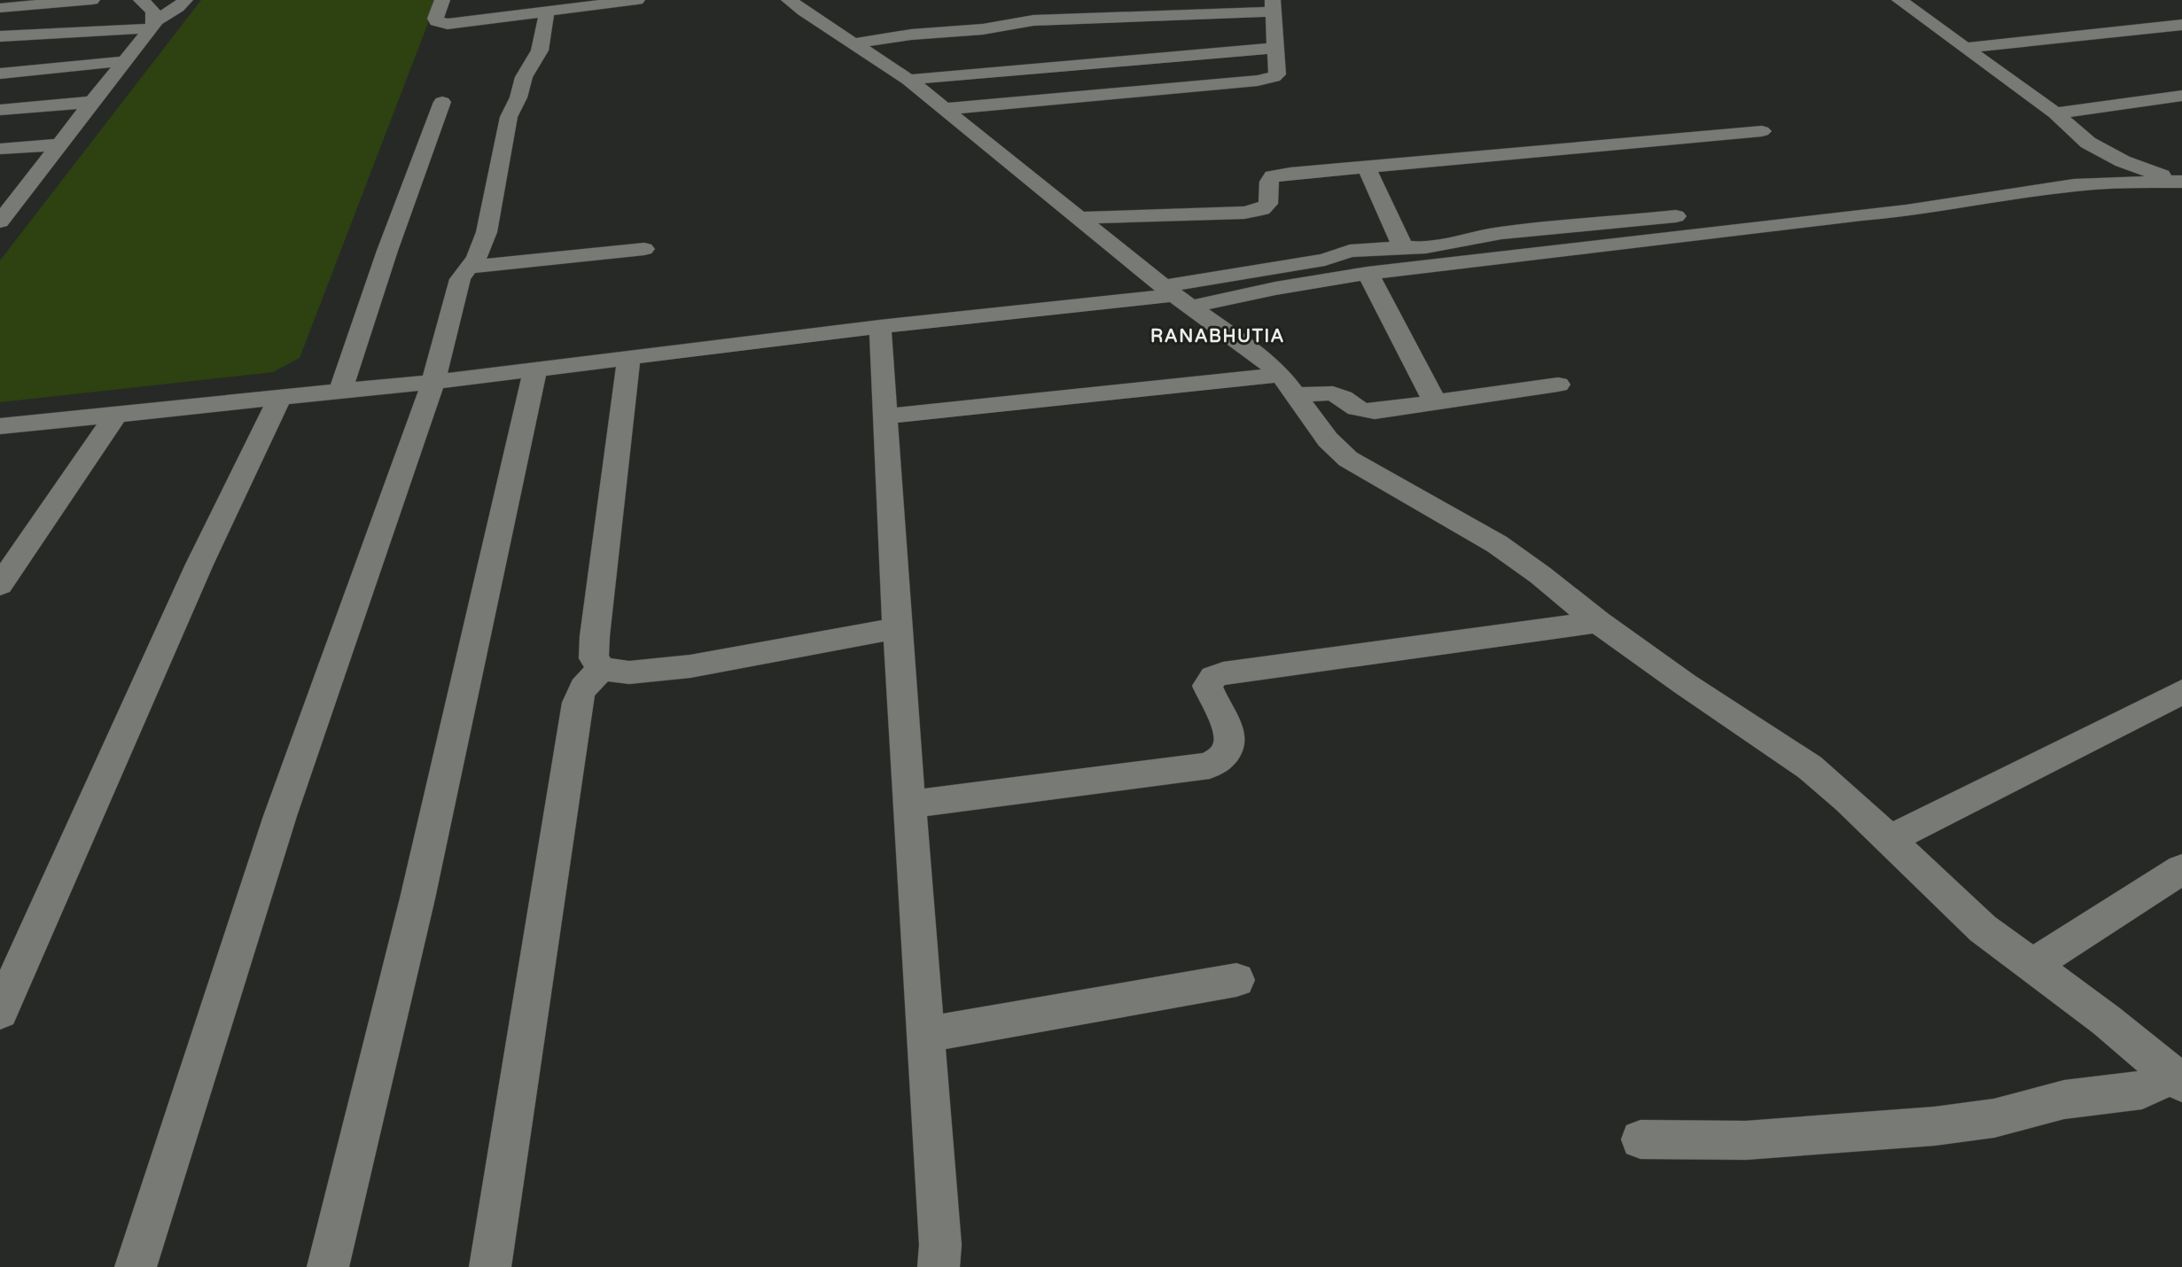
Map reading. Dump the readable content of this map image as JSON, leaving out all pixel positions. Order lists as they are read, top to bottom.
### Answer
{
  "districts": ["RANABHUTIA"]
}
